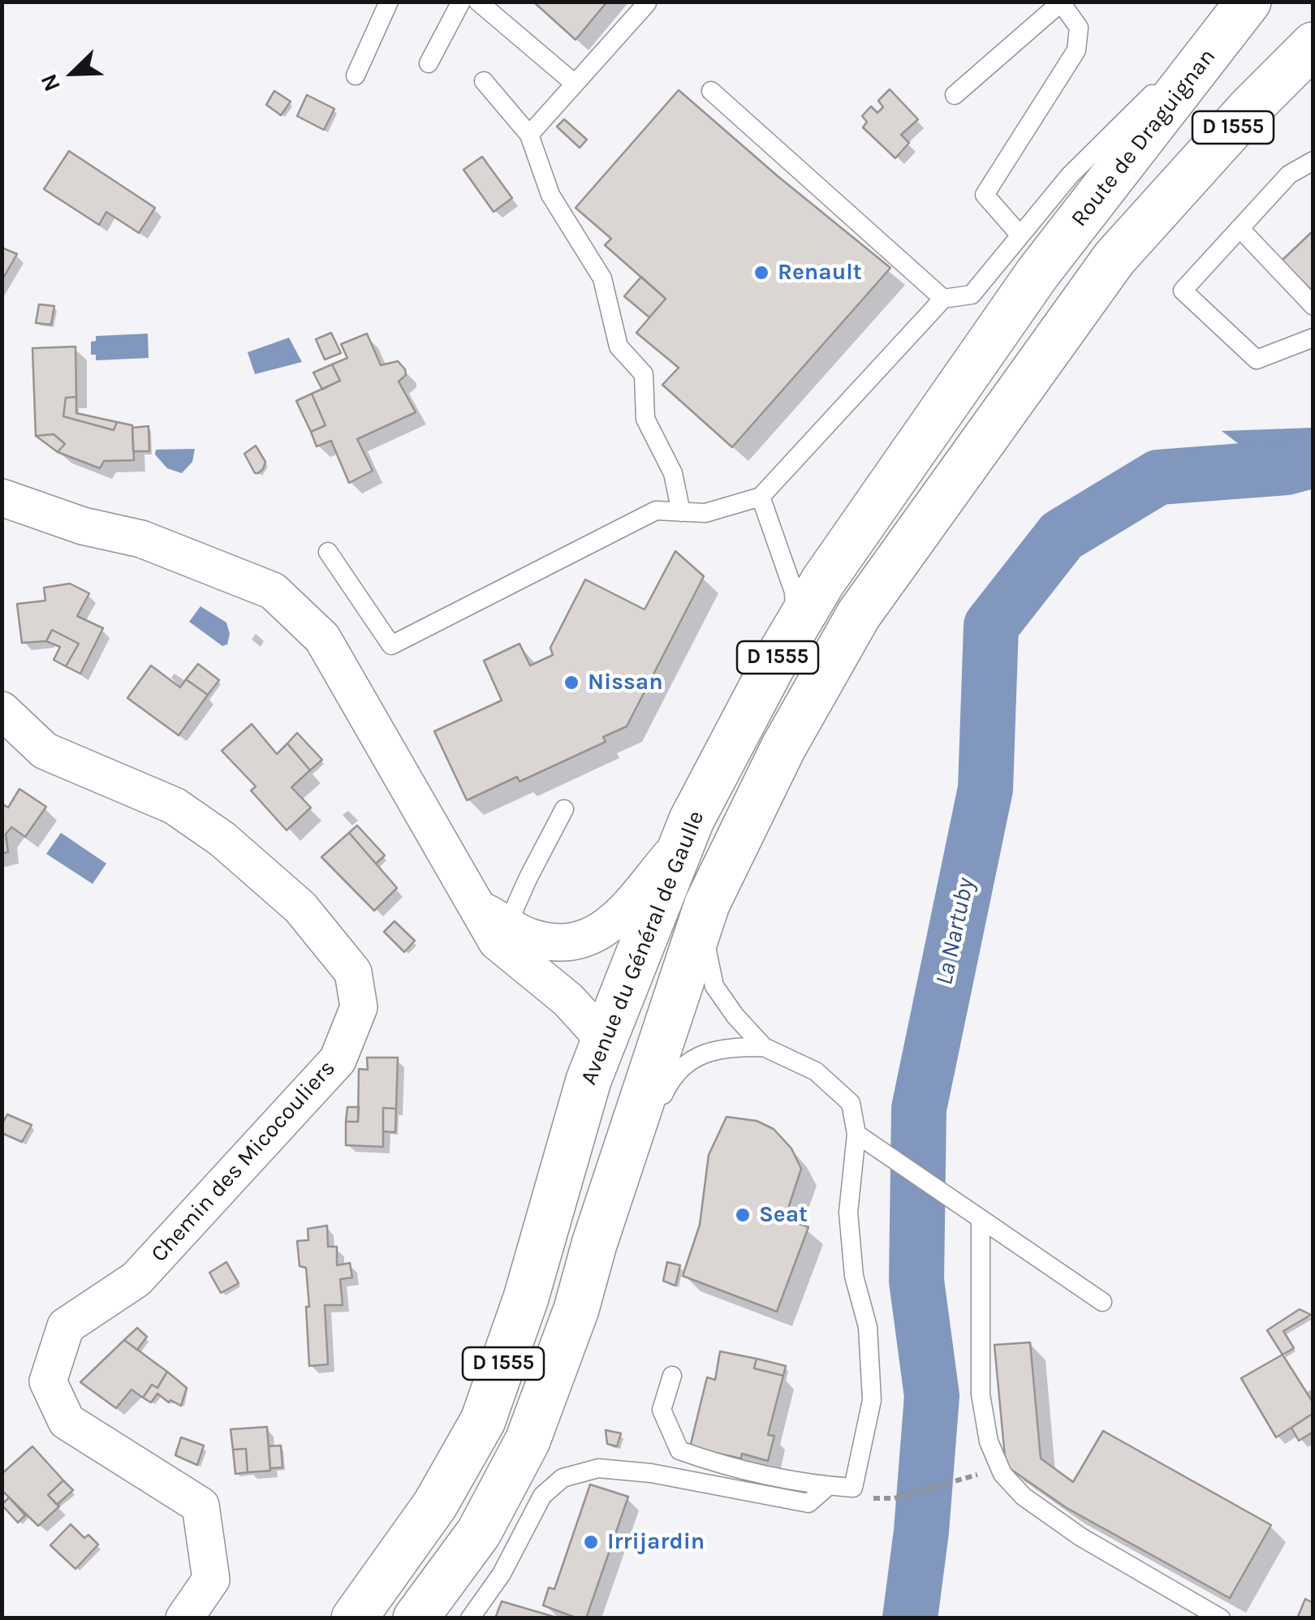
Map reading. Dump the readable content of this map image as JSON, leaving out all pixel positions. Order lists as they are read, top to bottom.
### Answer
{
  "streets": {
    "main road": ["D 1555", "Route de Draguignan", "Avenue du Général de Gaulle"],
    "street": ["Chemin des Micocouliers"]
  },
  "crossings": [
    ["Route de Draguignan", "Avenue du Général de Gaulle"]
  ],
  "water": ["La Nartuby"],
  "places": [
    "Renault",
    "Nissan",
    "Seat",
    "Irrijardin"
  ],
  "north": "bottom left"
}
